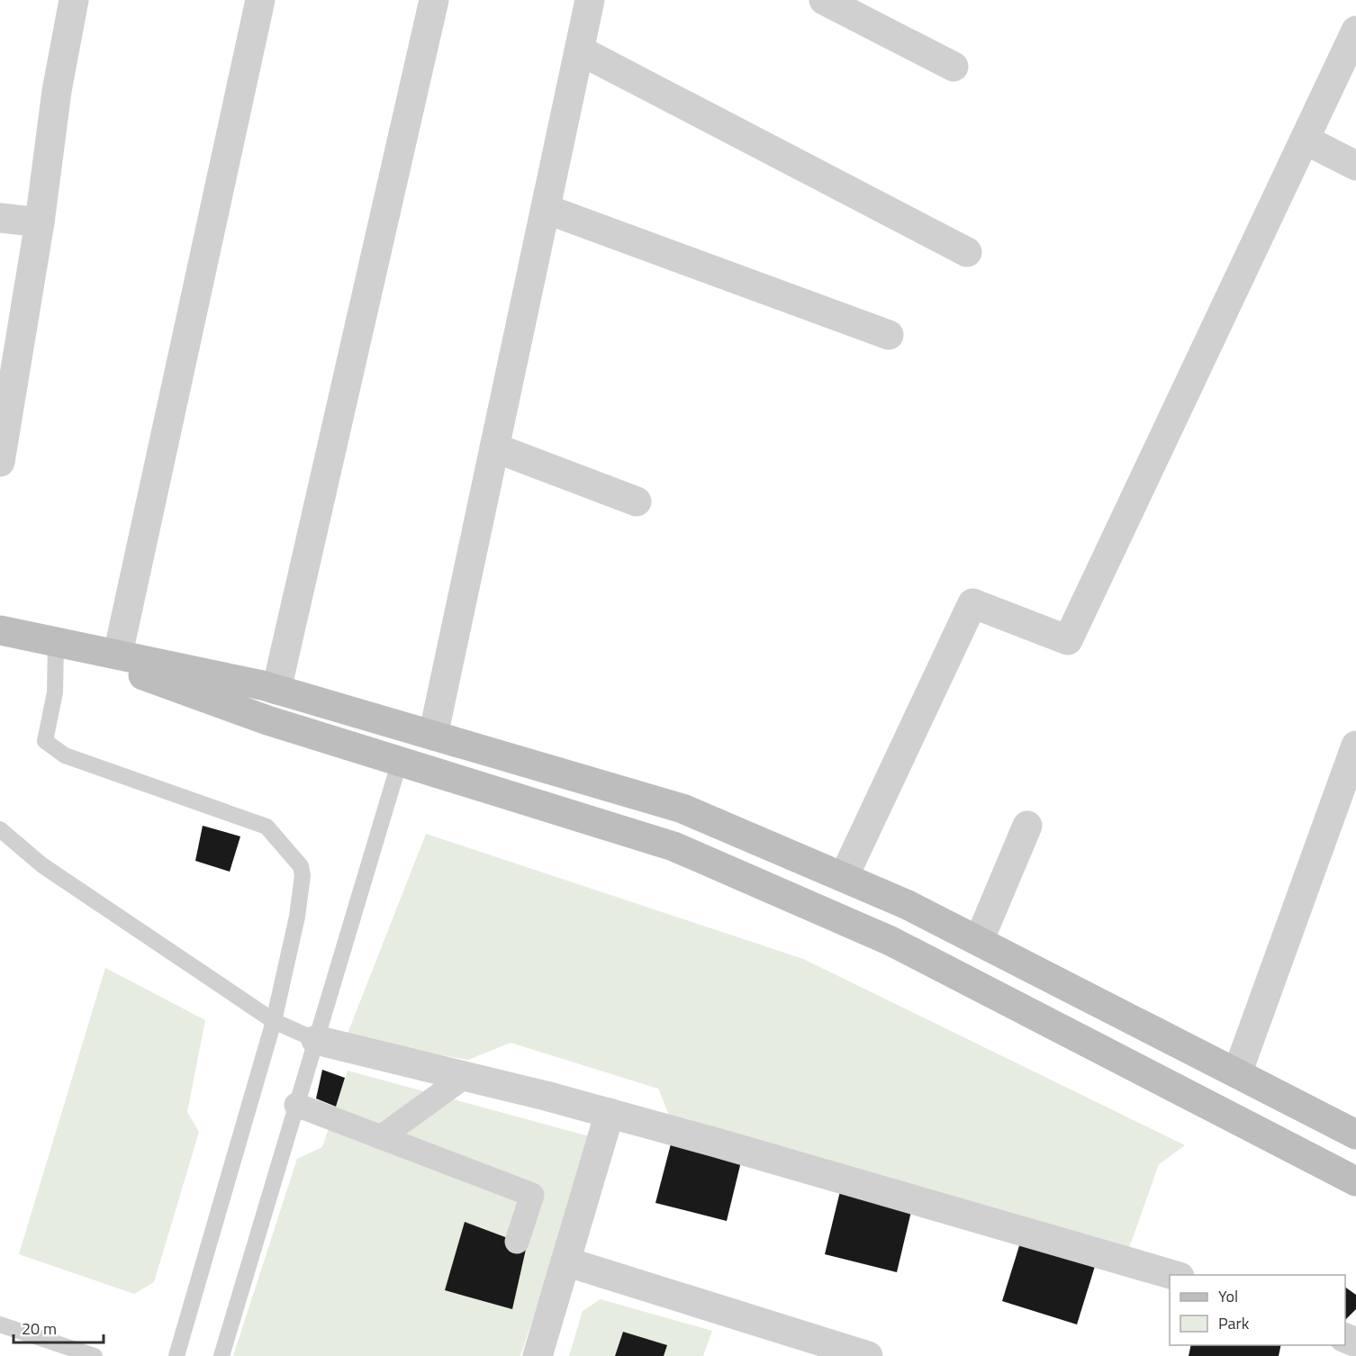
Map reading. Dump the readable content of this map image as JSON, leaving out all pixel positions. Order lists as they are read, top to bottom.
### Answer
{
  "legend": ["Yol", "Park"],
  "scale_bar": "20 m"
}
